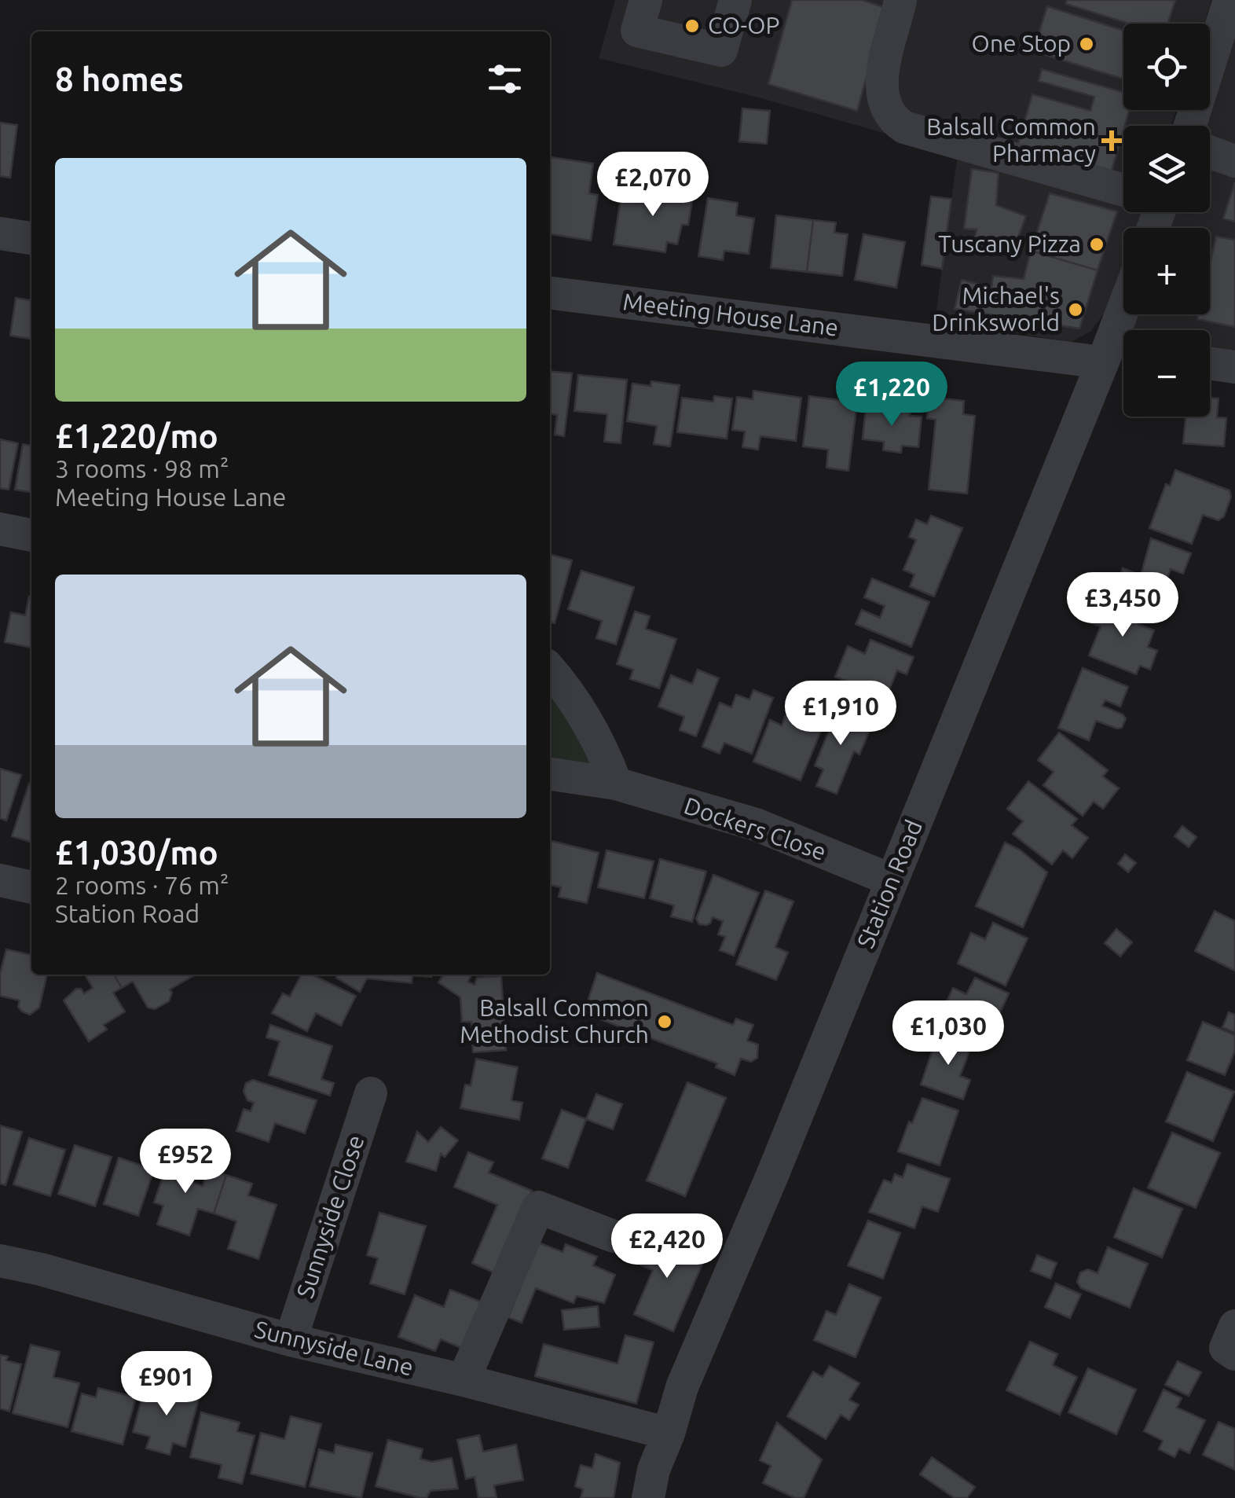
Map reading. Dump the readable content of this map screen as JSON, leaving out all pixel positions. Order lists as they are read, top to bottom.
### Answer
{
  "streets": {
    "street": [
      "Meeting House Lane",
      "Dockers Close",
      "Station Road",
      "Sunnyside Close",
      "Sunnyside Lane"
    ]
  },
  "crossings": [
    ["Meeting House Lane", "Station Road"],
    ["Dockers Close", "Station Road"],
    ["Station Road", "Sunnyside Lane"],
    ["Sunnyside Close", "Sunnyside Lane"]
  ],
  "places": {
    "other": [
      "CO-OP",
      "One Stop",
      "Tuscany Pizza",
      "Michael's Drinksworld",
      "Balsall Common Methodist Church"
    ],
    "health": ["Balsall Common Pharmacy"]
  },
  "page": {
    "map_buttons": ["+", "−"],
    "heading": "8 homes",
    "list": [
      {
        "name": "£1,220/mo",
        "note": "3 rooms · 98 m² · Meeting House Lane"
      },
      {
        "name": "£1,030/mo",
        "note": "2 rooms · 76 m² · Station Road"
      }
    ],
    "price": [
      "£2,070",
      "£1,220",
      "£3,450",
      "£1,910",
      "£1,030",
      "£952",
      "£2,420",
      "£901"
    ]
  }
}
